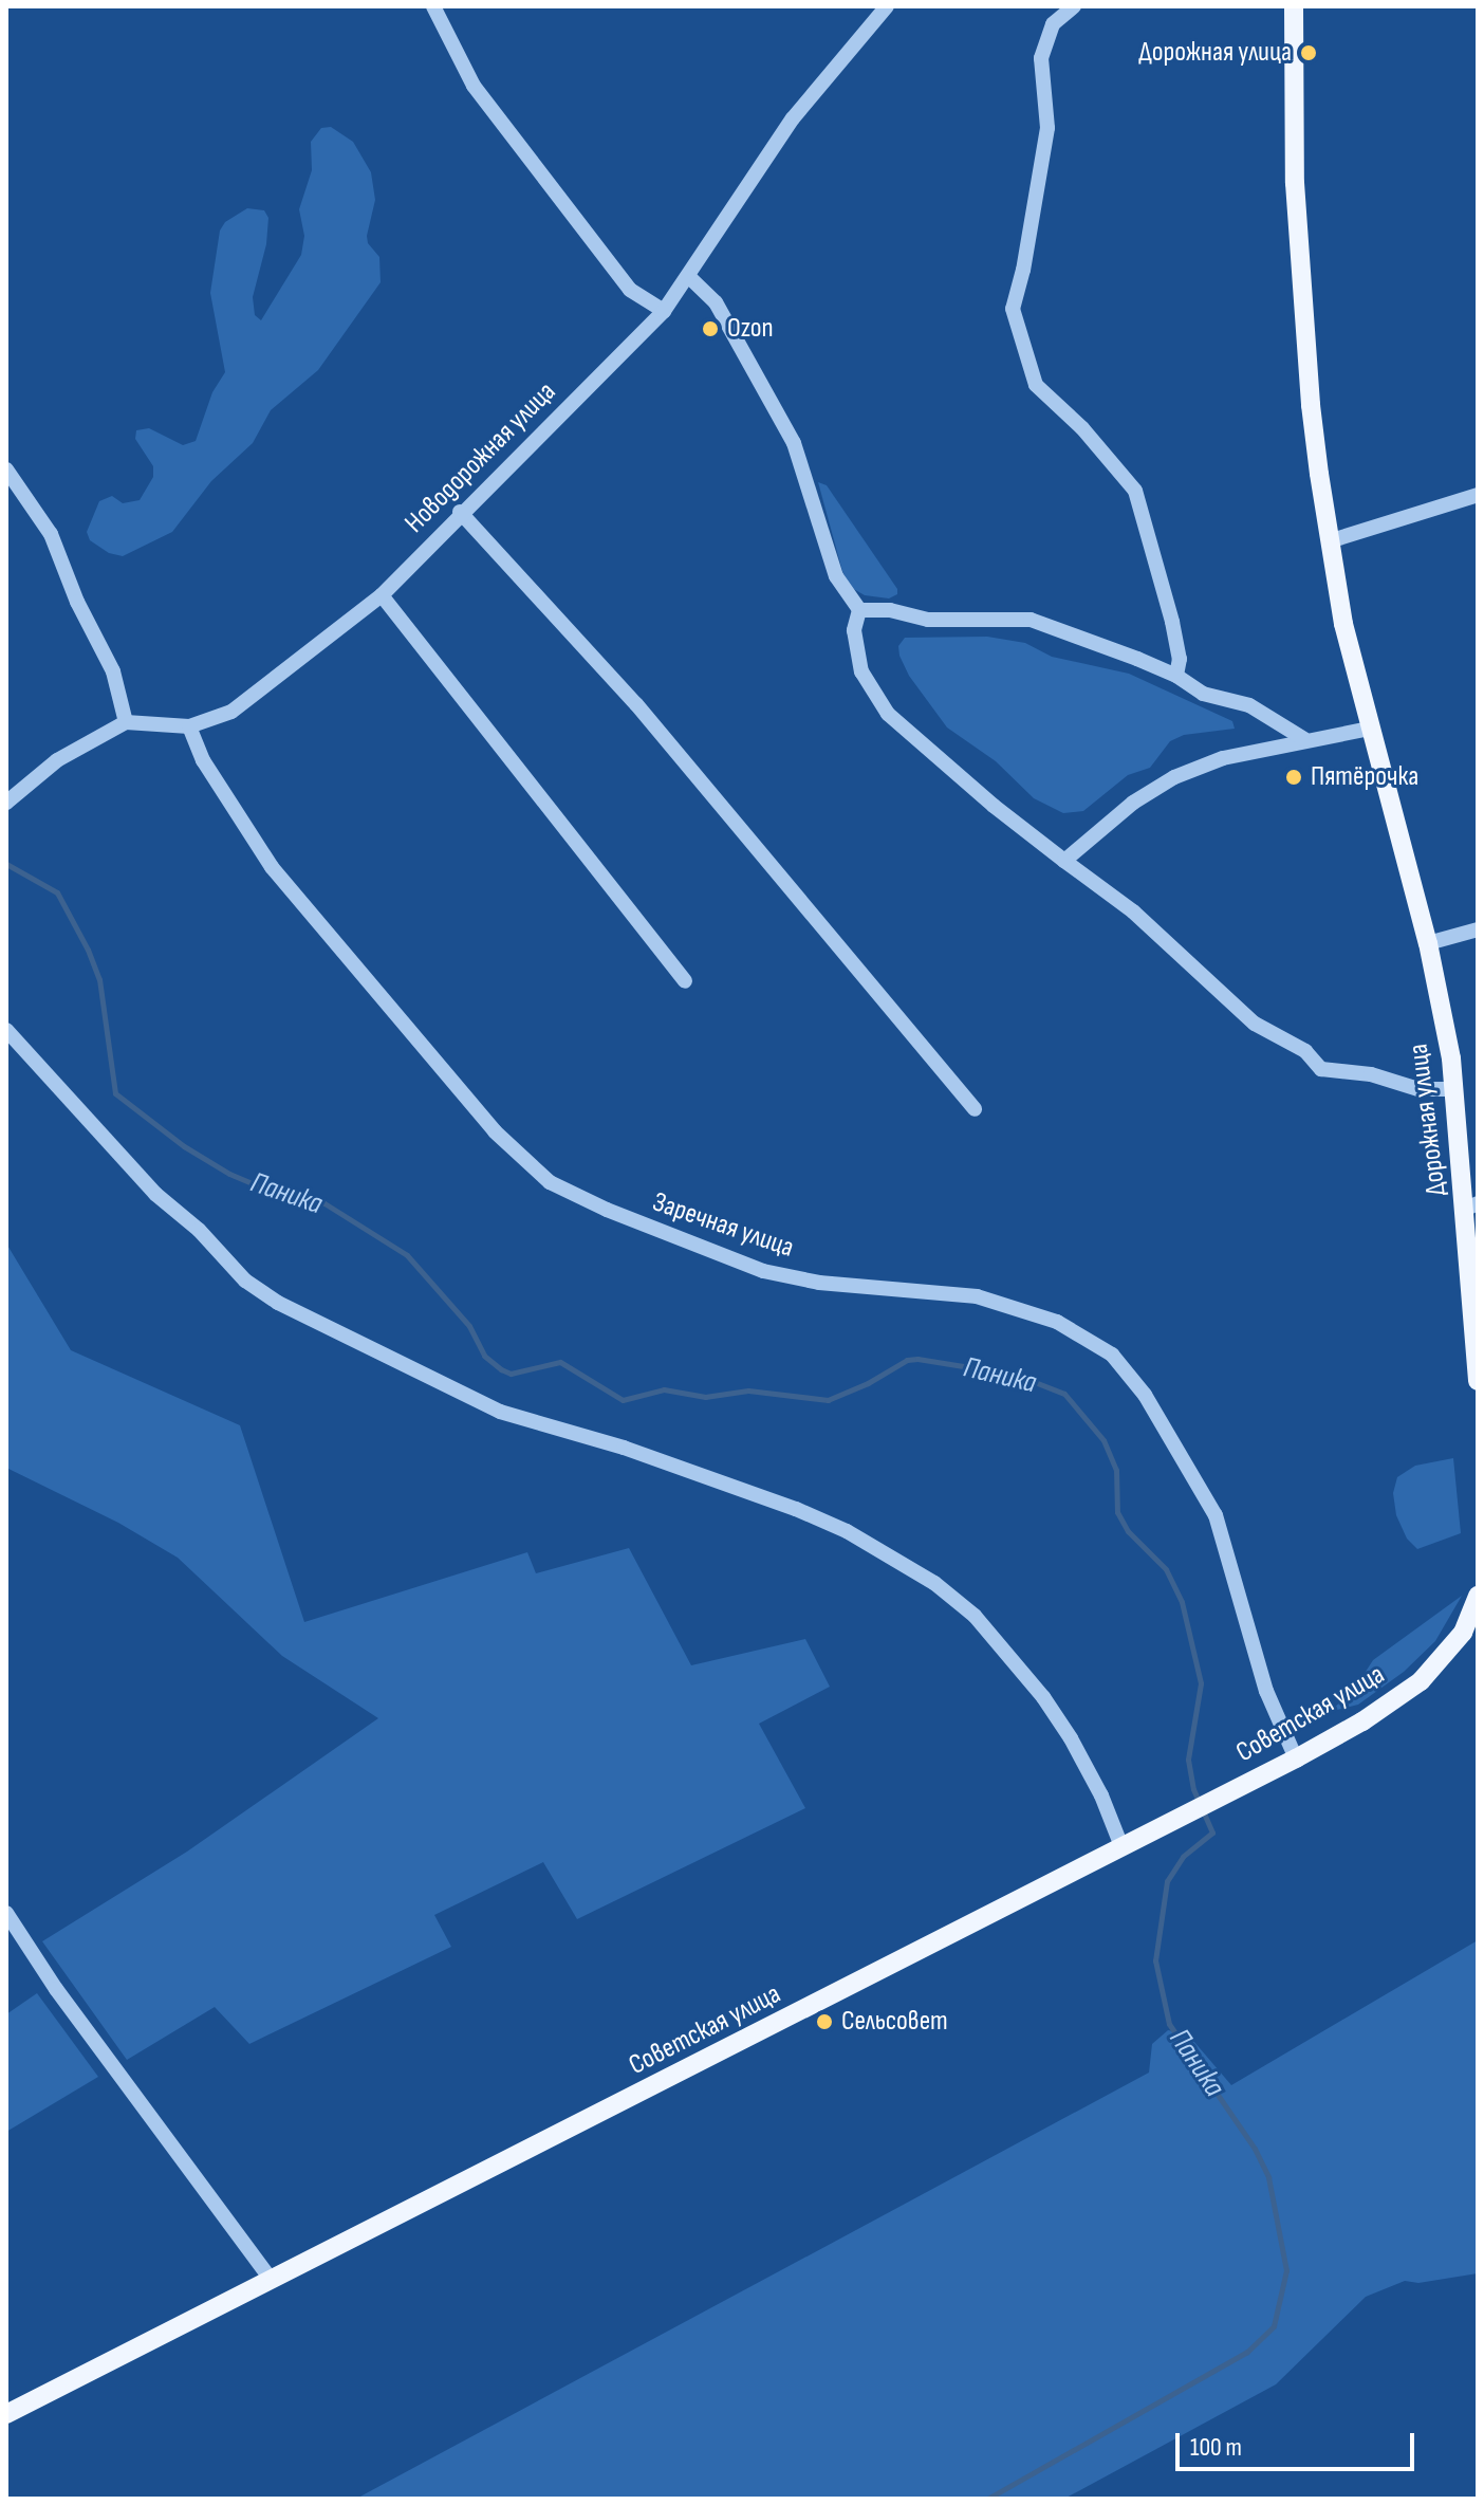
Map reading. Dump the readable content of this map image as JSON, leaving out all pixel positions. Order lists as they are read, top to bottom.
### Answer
{
  "streets": {
    "main road": ["Дорожная улица", "Советская улица"],
    "street": ["Новодорожная улица", "Заречная улица"]
  },
  "crossings": [
    ["Новодорожная улица", "Заречная улица"],
    ["Заречная улица", "Советская улица"]
  ],
  "water": ["Паника"],
  "places": [
    "Дорожная улица",
    "Ozon",
    "Пятёрочка",
    "Сельсовет"
  ],
  "scale_bar": "100 m"
}
